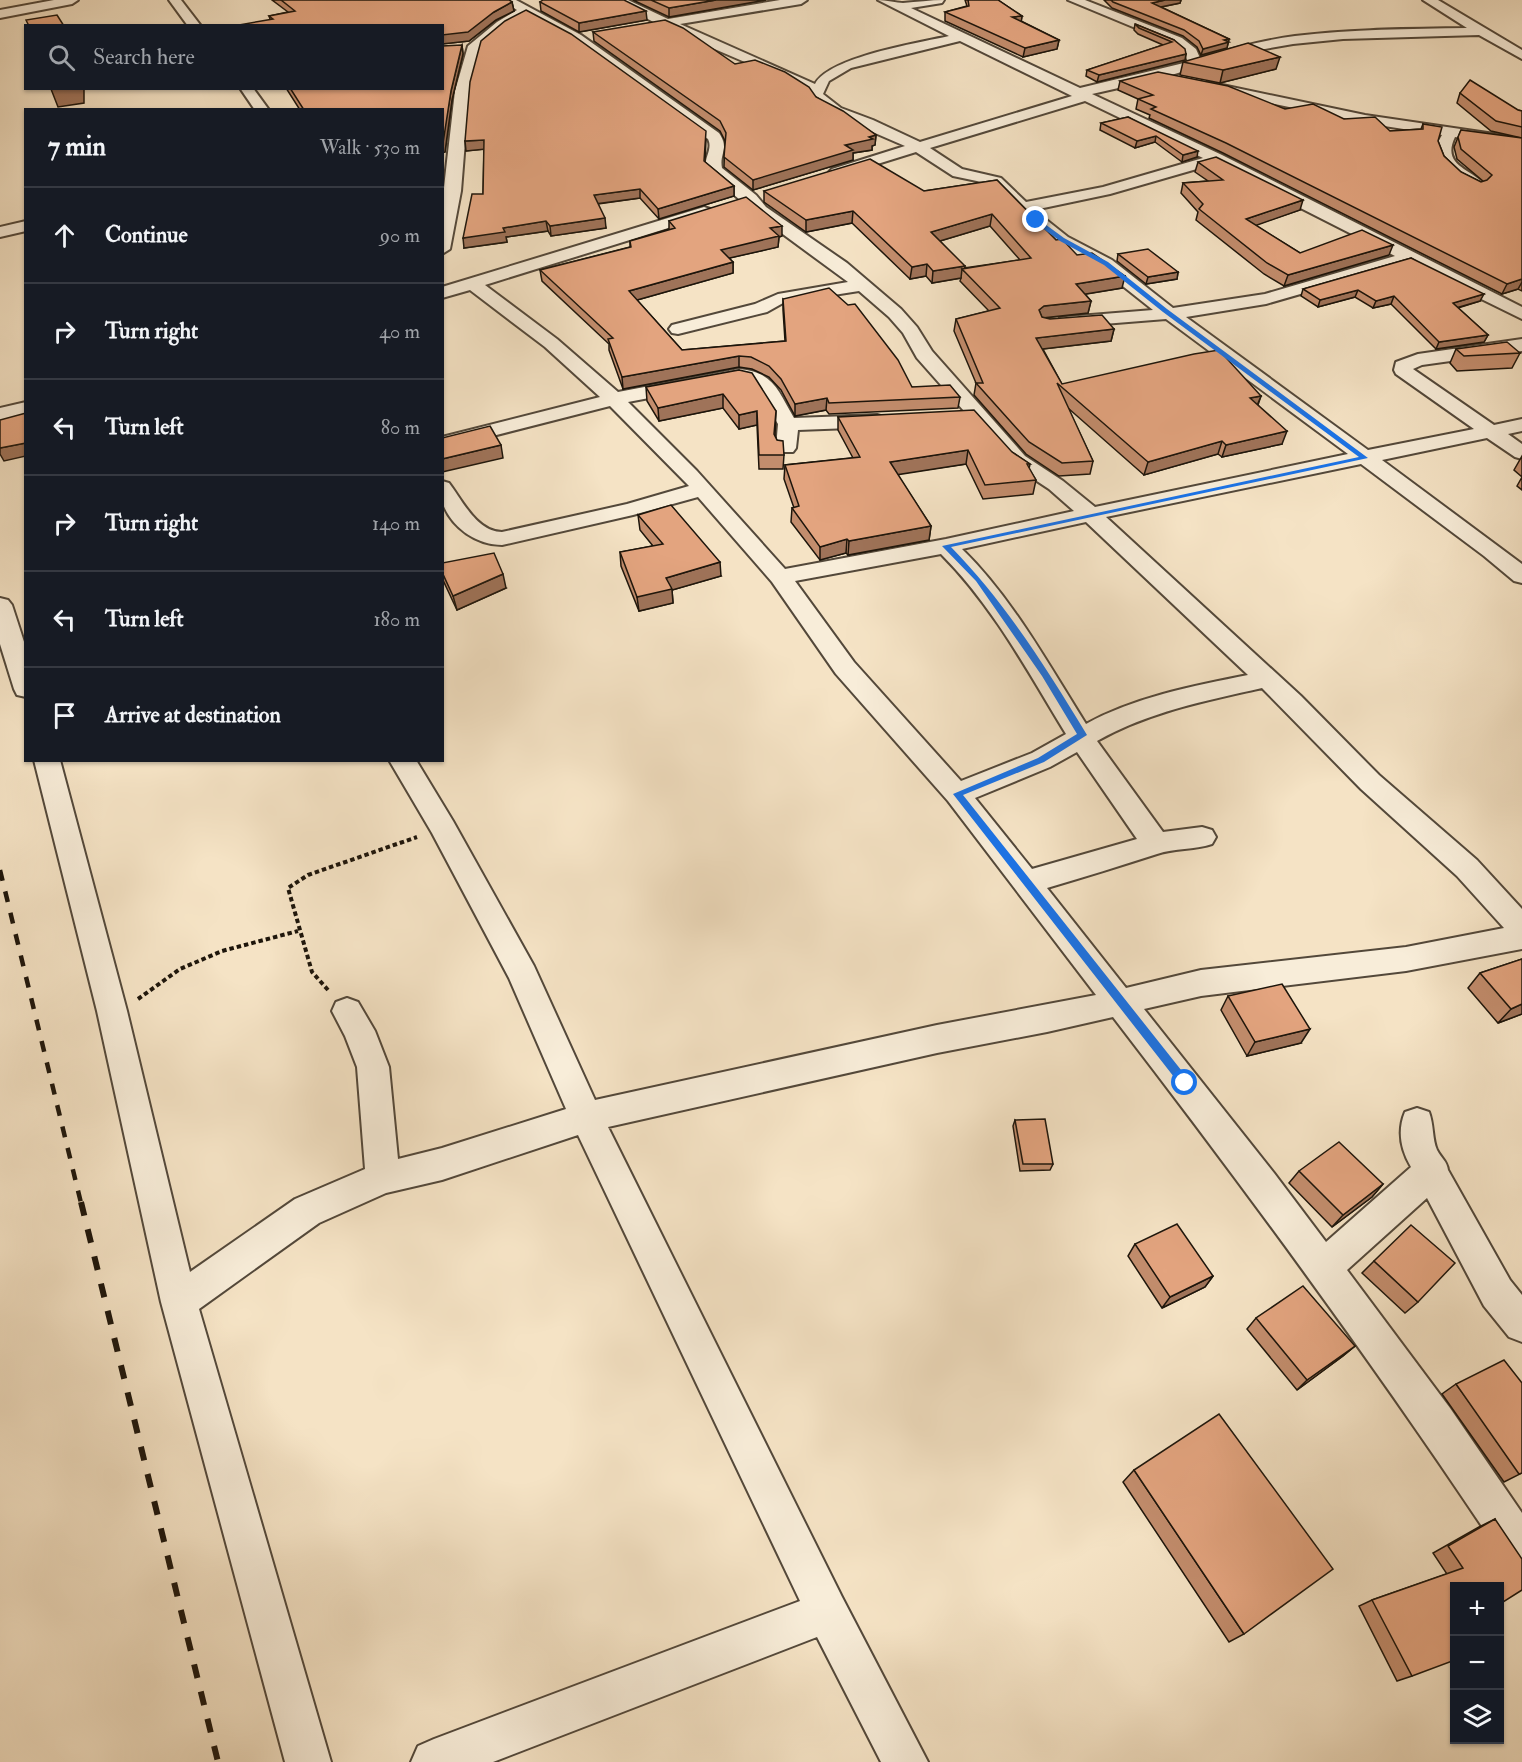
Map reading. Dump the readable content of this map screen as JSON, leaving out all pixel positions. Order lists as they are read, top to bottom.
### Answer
{
  "page": {
    "search": "Search here",
    "heading": ["7 min", "Walk · 530 m"],
    "list": [
      ["Continue", "90 m"],
      ["Turn right", "40 m"],
      ["Turn left", "80 m"],
      ["Turn right", "140 m"],
      ["Turn left", "180 m"],
      "Arrive at destination"
    ],
    "map_buttons": ["+", "−"]
  }
}
